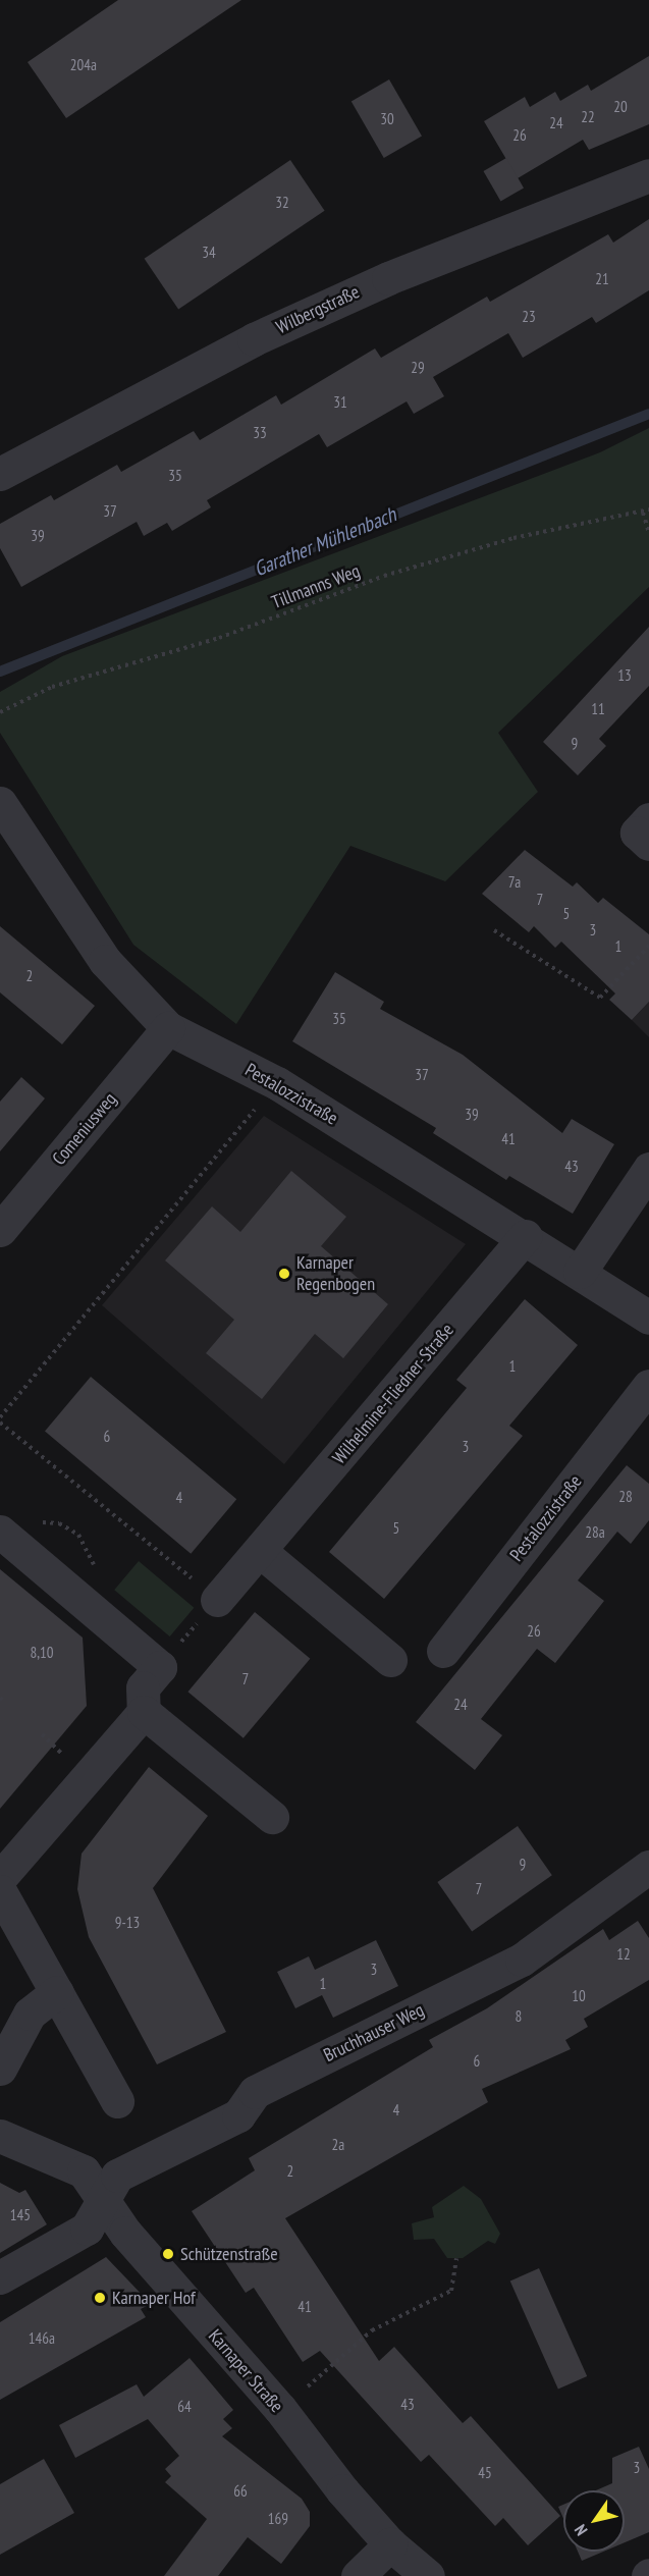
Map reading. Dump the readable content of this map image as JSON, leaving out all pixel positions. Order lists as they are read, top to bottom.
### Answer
{
  "streets": {
    "street": [
      "Wilbergstraße",
      "Pestalozzistraße",
      "Comeniusweg",
      "Wilhelmine-Fliedner-Straße",
      "Bruchhauser Weg",
      "Karnaper Straße"
    ],
    "path": ["Tillmanns Weg"]
  },
  "crossings": [
    ["Pestalozzistraße", "Comeniusweg"],
    ["Pestalozzistraße", "Wilhelmine-Fliedner-Straße"],
    ["Bruchhauser Weg", "Karnaper Straße"]
  ],
  "water": ["Garather Mühlenbach"],
  "places": ["Karnaper Regenbogen", "Schützenstraße", "Karnaper Hof"],
  "house_numbers": [
    "204a",
    "20",
    "22",
    "30",
    "24",
    "26",
    "32",
    "34",
    "21",
    "23",
    "29",
    "31",
    "33",
    "35",
    "37",
    "39",
    "13",
    "11",
    "9",
    "7a",
    "7",
    "5",
    "3",
    "1",
    "2",
    "35",
    "37",
    "39",
    "41",
    "43",
    "1",
    "6",
    "3",
    "28",
    "4",
    "5",
    "28a",
    "26",
    "8,10",
    "7",
    "24",
    "9",
    "7",
    "9-13",
    "12",
    "3",
    "1",
    "10",
    "8",
    "6",
    "4",
    "2a",
    "2",
    "145",
    "41",
    "146a",
    "43",
    "64",
    "3",
    "45",
    "66",
    "169"
  ],
  "north": "bottom left"
}
